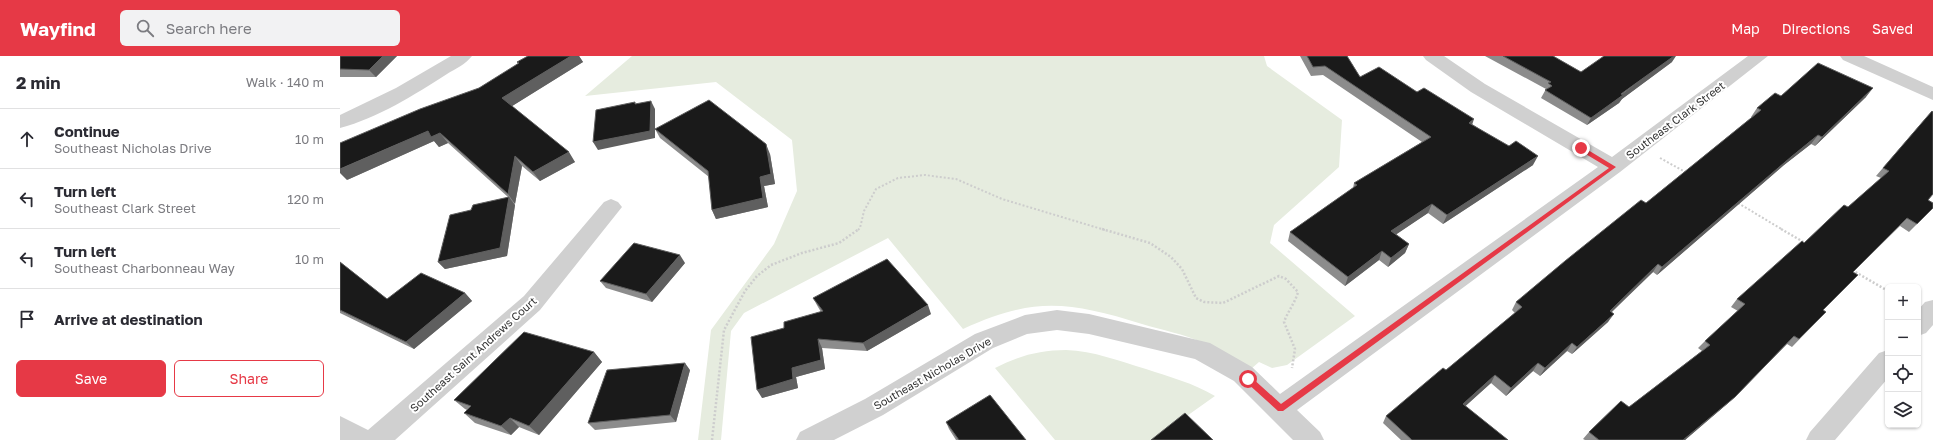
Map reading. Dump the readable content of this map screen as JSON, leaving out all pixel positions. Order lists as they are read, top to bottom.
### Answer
{
  "streets": {
    "street": ["Southeast Clark Street", "Southeast Saint Andrews Court", "Southeast Nicholas Drive"]
  },
  "crossings": [
    ["Southeast Clark Street", "Southeast Nicholas Drive"]
  ],
  "page": {
    "header": "Wayfind",
    "search": "Search here",
    "nav": ["Map", "Directions", "Saved"],
    "heading": ["2 min", "Walk · 140 m"],
    "list": [
      ["Continue", "Southeast Nicholas Drive", "10 m"],
      ["Turn left", "Southeast Clark Street", "120 m"],
      ["Turn left", "Southeast Charbonneau Way", "10 m"],
      "Arrive at destination"
    ],
    "map_buttons": ["+", "−"],
    "buttons": ["Save", "Share"]
  }
}
